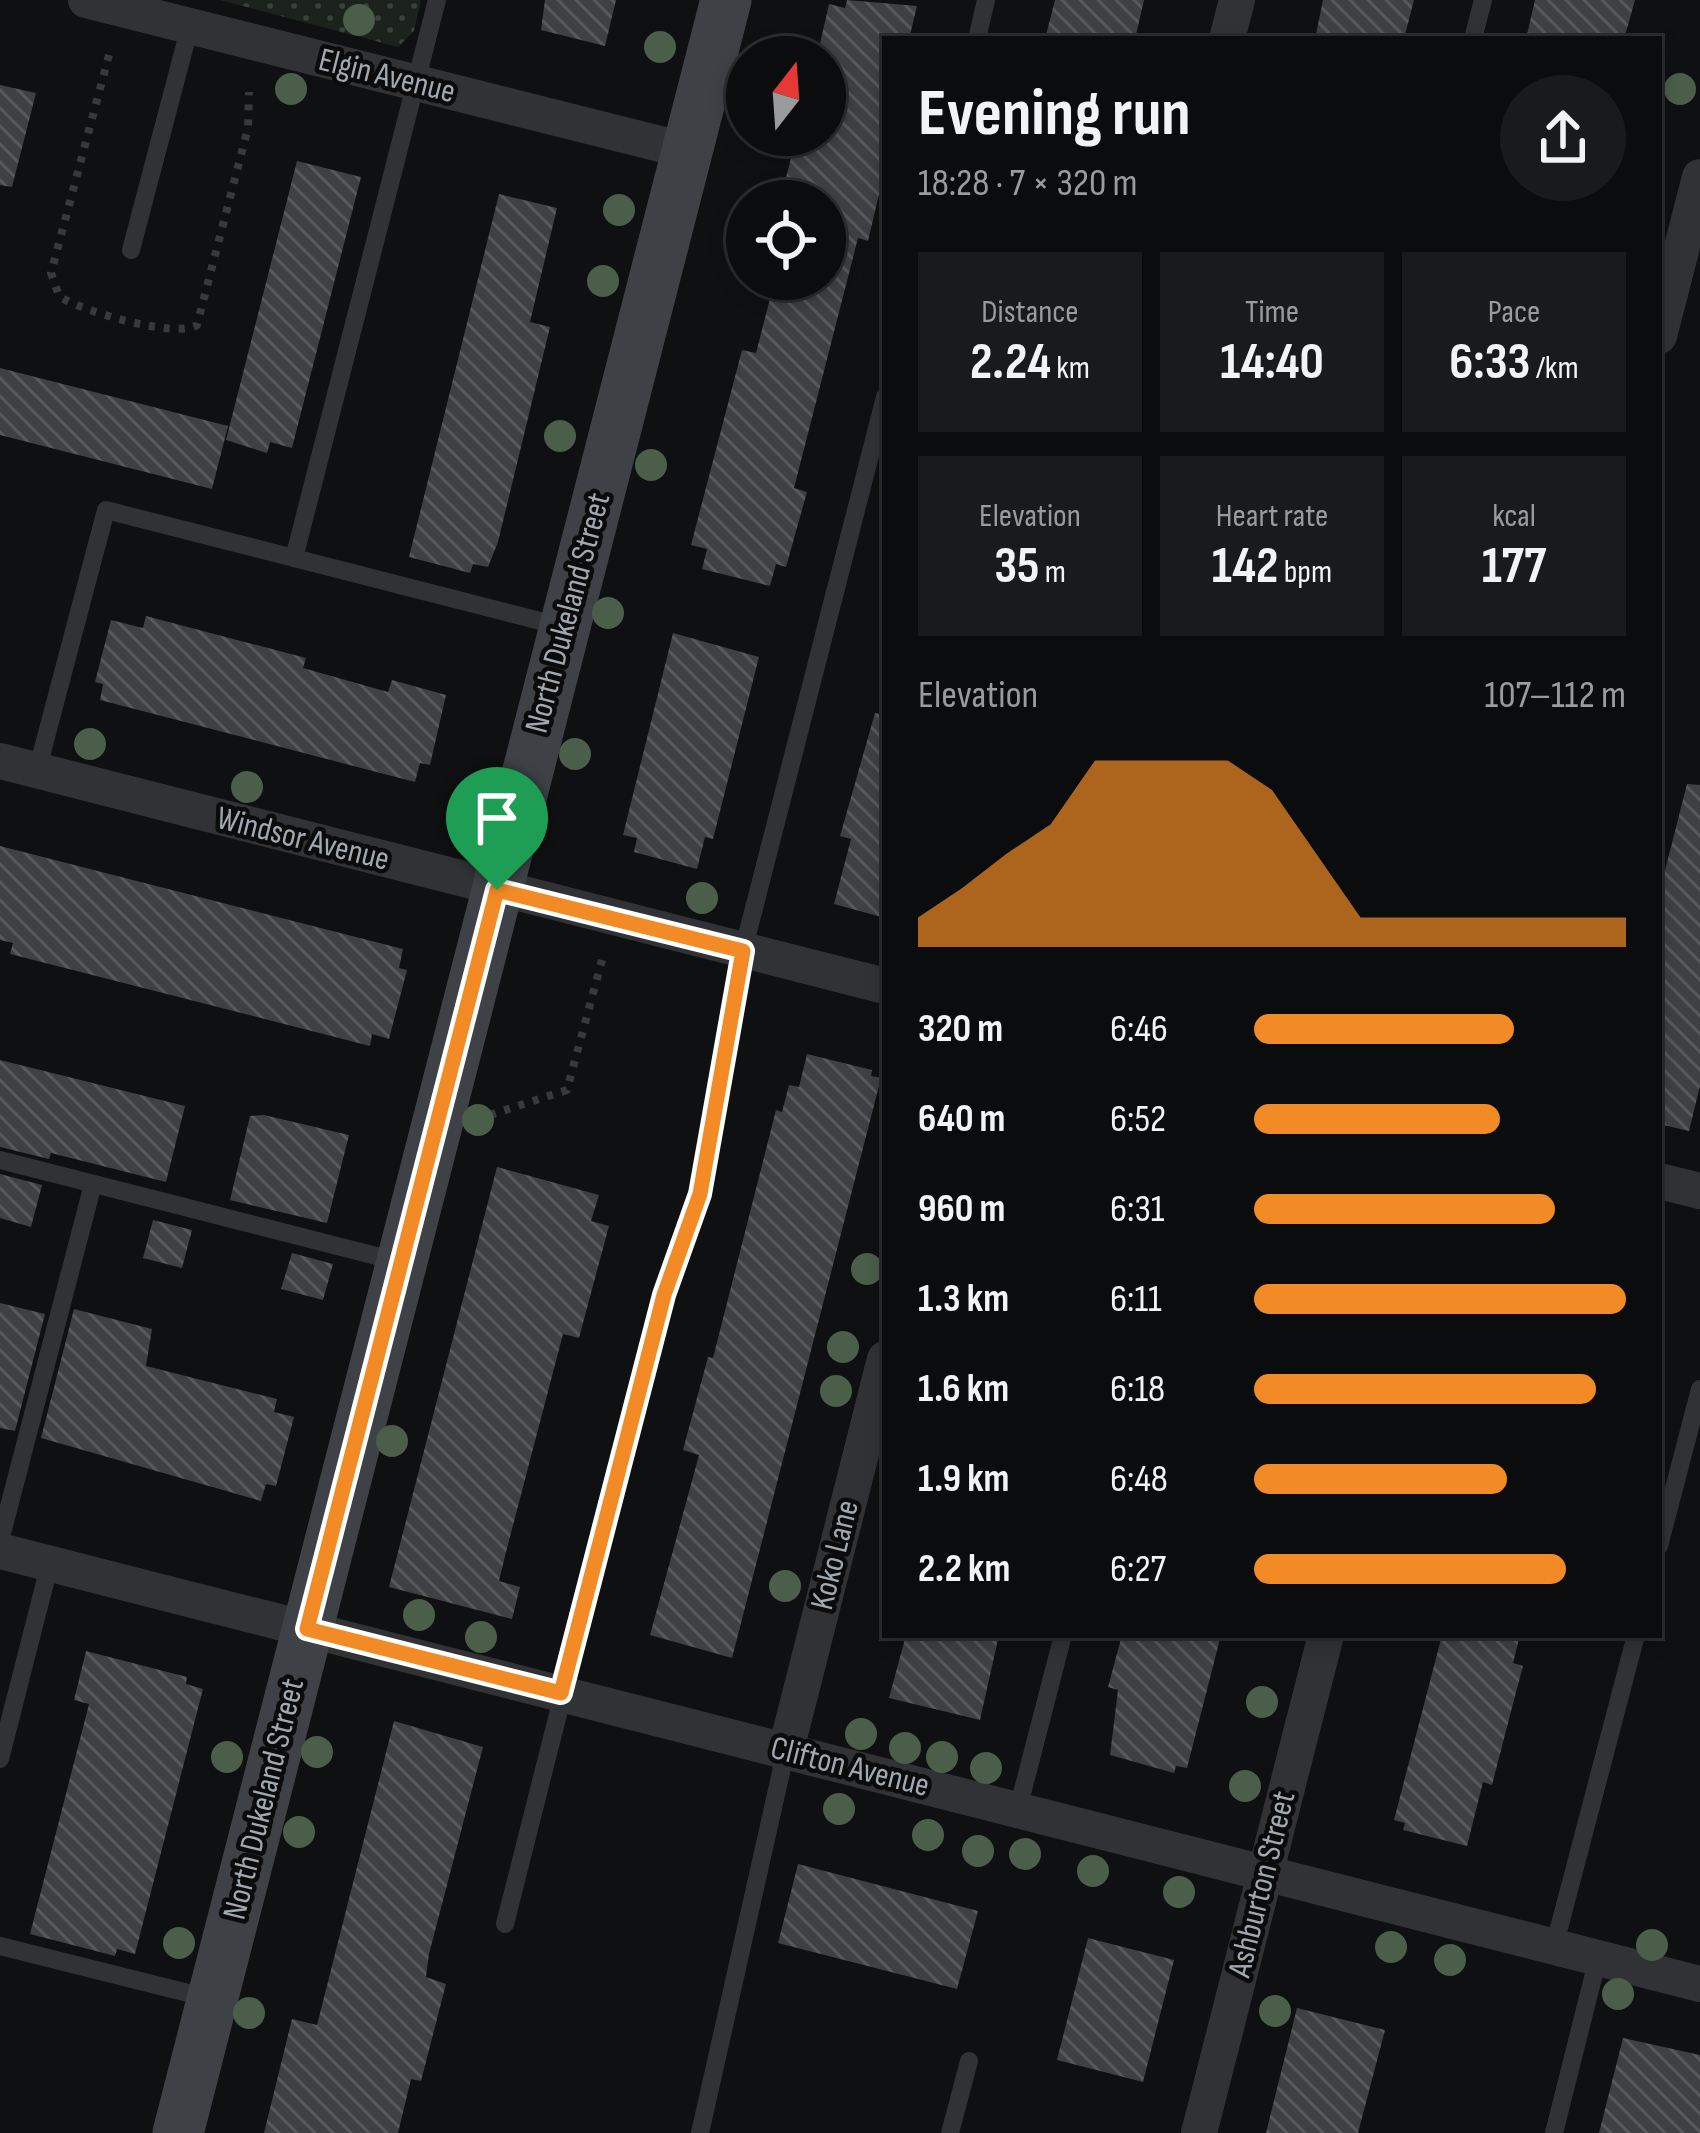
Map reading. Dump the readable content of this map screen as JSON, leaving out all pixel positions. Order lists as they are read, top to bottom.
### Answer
{
  "streets": {
    "street": [
      "Elgin Avenue",
      "North Dukeland Street",
      "Windsor Avenue",
      "Koko Lane",
      "Clifton Avenue",
      "Ashburton Street"
    ]
  },
  "crossings": [
    ["Elgin Avenue", "North Dukeland Street"],
    ["North Dukeland Street", "Windsor Avenue"],
    ["North Dukeland Street", "Clifton Avenue"],
    ["Koko Lane", "Clifton Avenue"],
    ["Clifton Avenue", "Ashburton Street"]
  ],
  "north": "top",
  "page": {
    "heading": ["Evening run", "18:28 · 7 × 320 m"],
    "stats": [
      ["Distance", "2.24 km"],
      ["Time", "14:40"],
      ["Pace", "6:33 /km"],
      ["Elevation", "35 m"],
      ["Heart rate", "142 bpm"],
      ["kcal", "177"]
    ],
    "chart": ["Elevation", "107–112 m"],
    "list": [
      {
        "name": "320 m",
        "note": "6:46"
      },
      {
        "name": "640 m",
        "note": "6:52"
      },
      {
        "name": "960 m",
        "note": "6:31"
      },
      {
        "name": "1.3 km",
        "note": "6:11"
      },
      {
        "name": "1.6 km",
        "note": "6:18"
      },
      {
        "name": "1.9 km",
        "note": "6:48"
      },
      {
        "name": "2.2 km",
        "note": "6:27"
      }
    ]
  }
}
